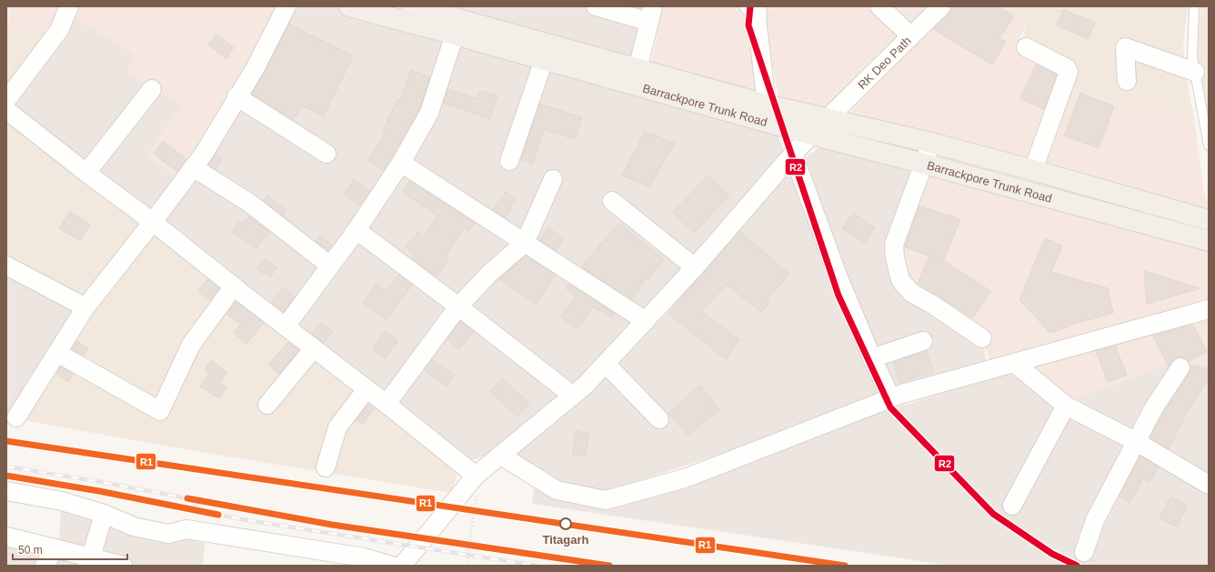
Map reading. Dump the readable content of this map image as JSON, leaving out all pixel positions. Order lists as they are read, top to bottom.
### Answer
{
  "streets": {
    "main road": ["Barrackpore Trunk Road"],
    "street": ["RK Deo Path"]
  },
  "crossings": [
    ["RK Deo Path", "Barrackpore Trunk Road"]
  ],
  "places": ["Titagarh"],
  "lines": ["transit line R2", "transit line R1"],
  "scale_bar": "50 m"
}
